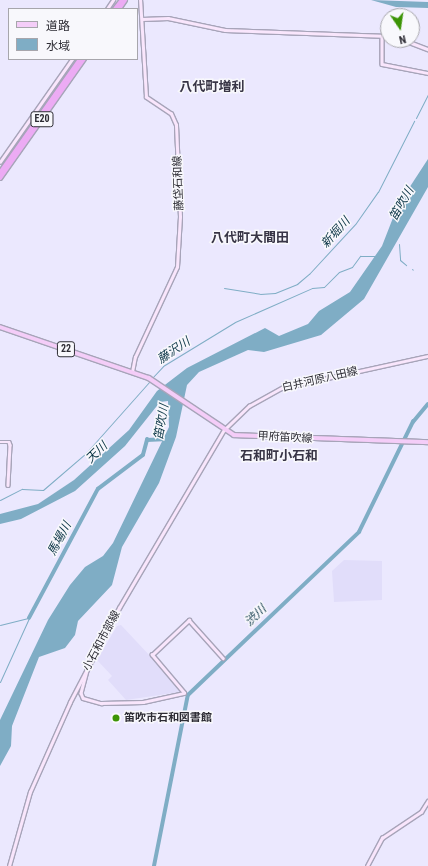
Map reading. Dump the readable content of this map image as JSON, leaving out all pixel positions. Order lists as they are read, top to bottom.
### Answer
{
  "streets": {
    "highway": ["E20"],
    "main road": [
      "藤垈石和線",
      "22",
      "白井河原八田線",
      "甲府笛吹線",
      "小石和市部線"
    ]
  },
  "crossings": [
    ["藤垈石和線", "22"],
    ["藤垈石和線", "甲府笛吹線"],
    ["22", "甲府笛吹線"],
    ["白井河原八田線", "甲府笛吹線"],
    ["白井河原八田線", "小石和市部線"],
    ["甲府笛吹線", "小石和市部線"]
  ],
  "districts": ["八代町増利", "八代町大間田", "石和町小石和"],
  "water": [
    "笛吹川",
    "新堀川",
    "藤沢川",
    "天川",
    "馬場川",
    "渋川"
  ],
  "places": ["笛吹市石和図書館"],
  "legend": ["道路", "水域"],
  "north": "bottom"
}
